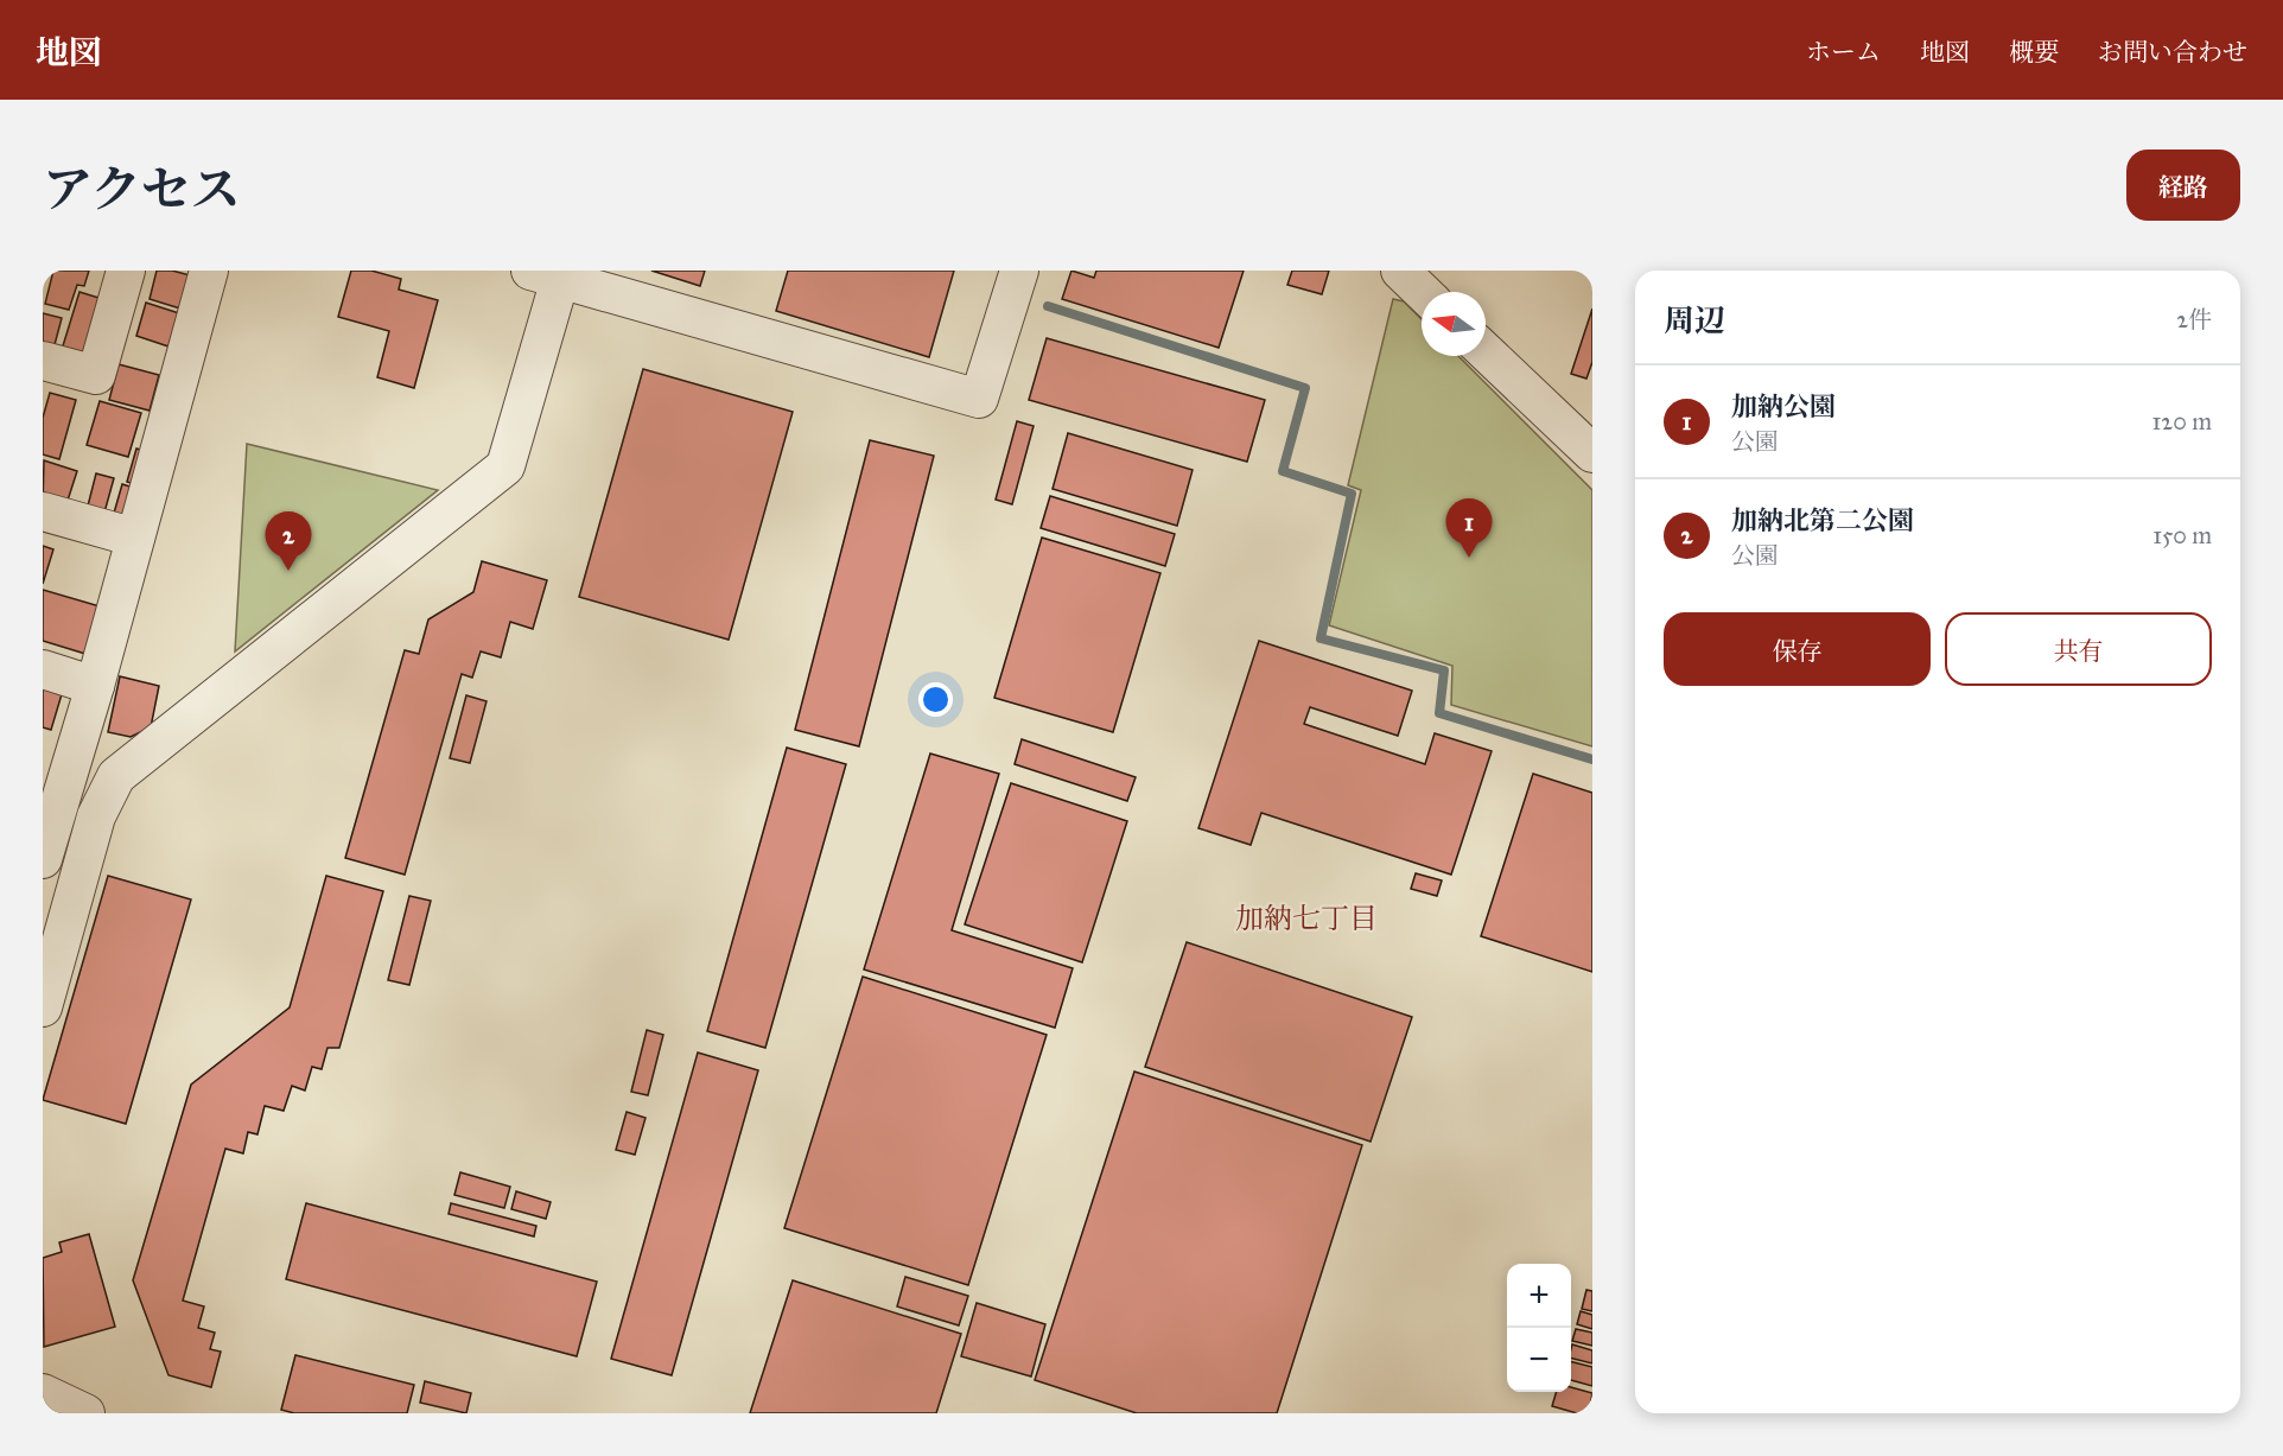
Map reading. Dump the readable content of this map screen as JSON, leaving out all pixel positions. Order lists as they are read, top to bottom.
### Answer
{
  "districts": ["加納七丁目"],
  "north": "left",
  "page": {
    "header": "地図",
    "nav": [
      "ホーム",
      "地図",
      "概要",
      "お問い合わせ"
    ],
    "title": "アクセス",
    "buttons": [
      "経路",
      ["保存", "共有"]
    ],
    "heading": ["周辺", "2件"],
    "list": [
      {
        "mark": "1",
        "name": "加納公園",
        "note": "公園",
        "value": "120 m"
      },
      {
        "mark": "2",
        "name": "加納北第二公園",
        "note": "公園",
        "value": "150 m"
      }
    ],
    "pins": ["1", "2"],
    "map_buttons": ["+", "−"]
  }
}
